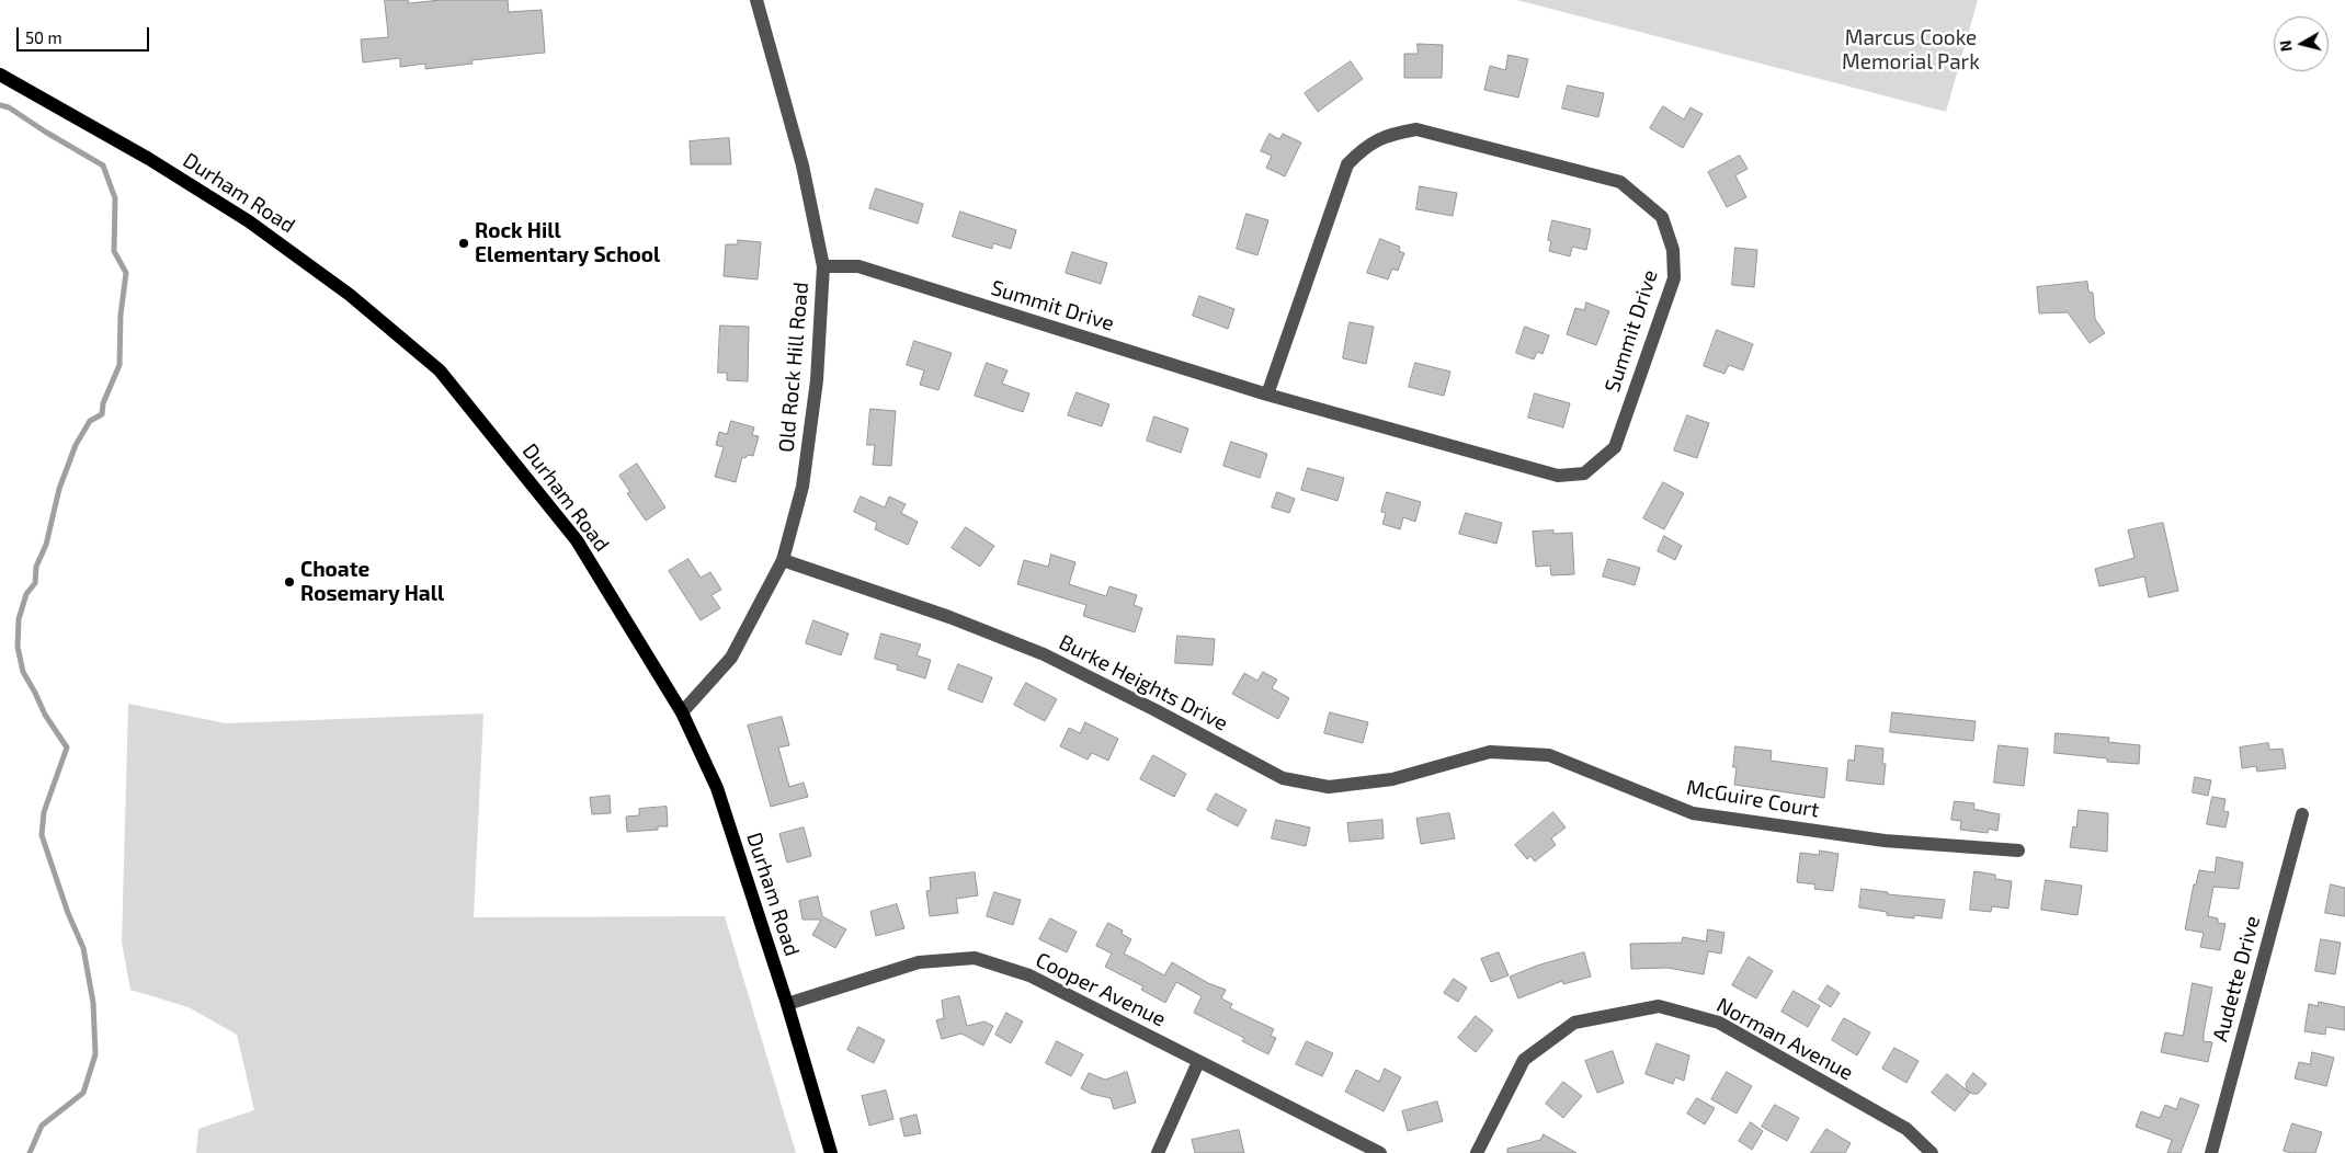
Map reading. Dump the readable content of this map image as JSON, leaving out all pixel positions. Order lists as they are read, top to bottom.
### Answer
{
  "streets": {
    "main road": ["Durham Road"],
    "street": [
      "Summit Drive",
      "Old Rock Hill Road",
      "Burke Heights Drive",
      "McGuire Court",
      "Audette Drive",
      "Cooper Avenue",
      "Norman Avenue"
    ]
  },
  "crossings": [
    ["Durham Road", "Old Rock Hill Road"],
    ["Durham Road", "Cooper Avenue"],
    ["Summit Drive", "Old Rock Hill Road"],
    ["Old Rock Hill Road", "Burke Heights Drive"],
    ["Burke Heights Drive", "McGuire Court"]
  ],
  "parks": ["Marcus Cooke Memorial Park"],
  "places": ["Rock Hill Elementary School", "Choate Rosemary Hall"],
  "scale_bar": "50 m",
  "north": "left"
}
